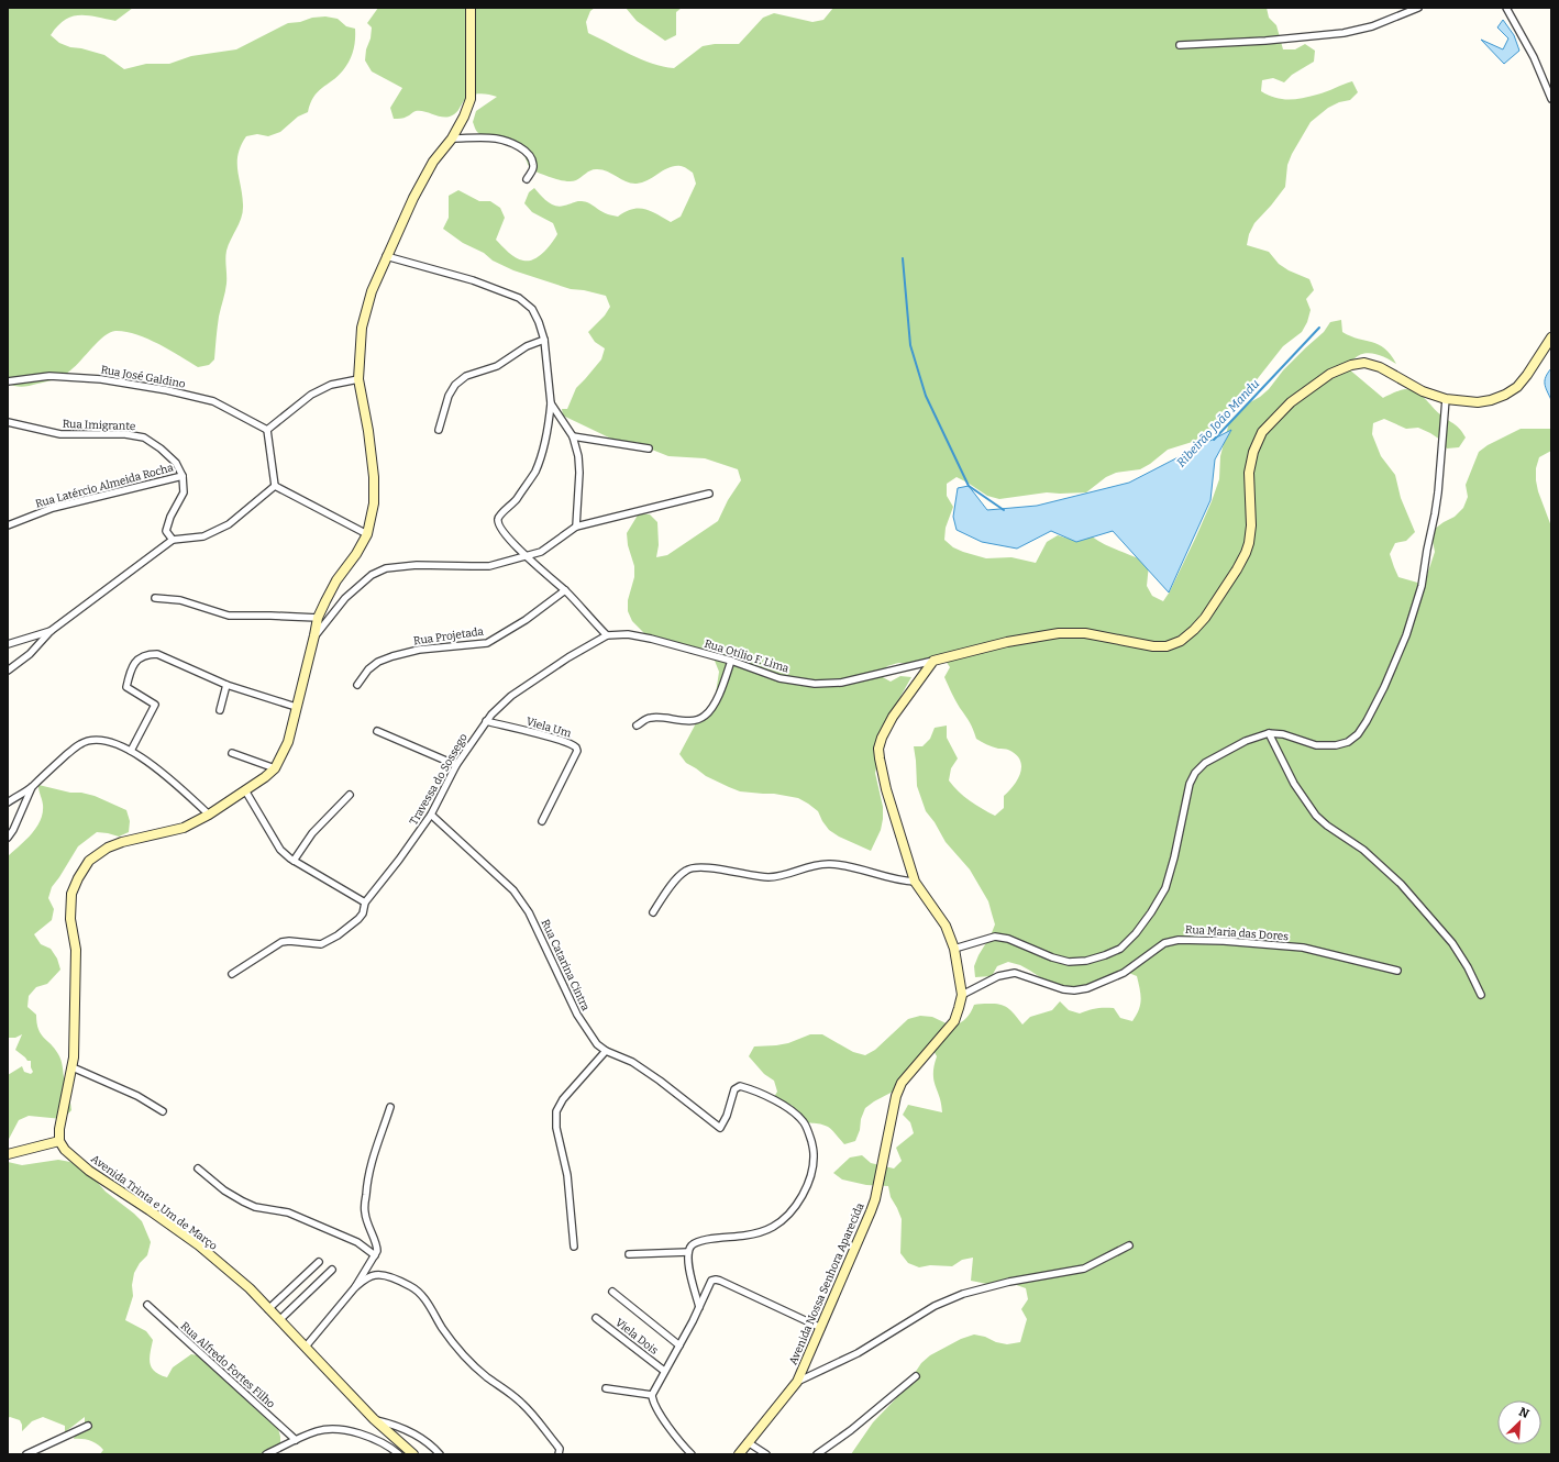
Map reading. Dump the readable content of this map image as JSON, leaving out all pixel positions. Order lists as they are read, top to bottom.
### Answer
{
  "streets": {
    "street": [
      "Rua José Galdino",
      "Rua Imigrante",
      "Rua Latércio Almeida Rocha",
      "Rua Projetada",
      "Rua Otílio F. Lima",
      "Viela Um",
      "Travessa do Sossego",
      "Rua Maria das Dores",
      "Rua Catarina Cintra",
      "Avenida Trinta e Um de Março",
      "Avenida Nossa Senhora Aparecida",
      "Viela Dois",
      "Rua Alfredo Fortes Filho"
    ]
  },
  "crossings": [
    ["Rua Imigrante", "Rua Latércio Almeida Rocha"],
    ["Rua Otílio F. Lima", "Travessa do Sossego"],
    ["Viela Um", "Travessa do Sossego"],
    ["Travessa do Sossego", "Rua Catarina Cintra"],
    ["Rua Maria das Dores", "Avenida Nossa Senhora Aparecida"]
  ],
  "water": ["Ribeirão João Mandu"],
  "north": "top right"
}
